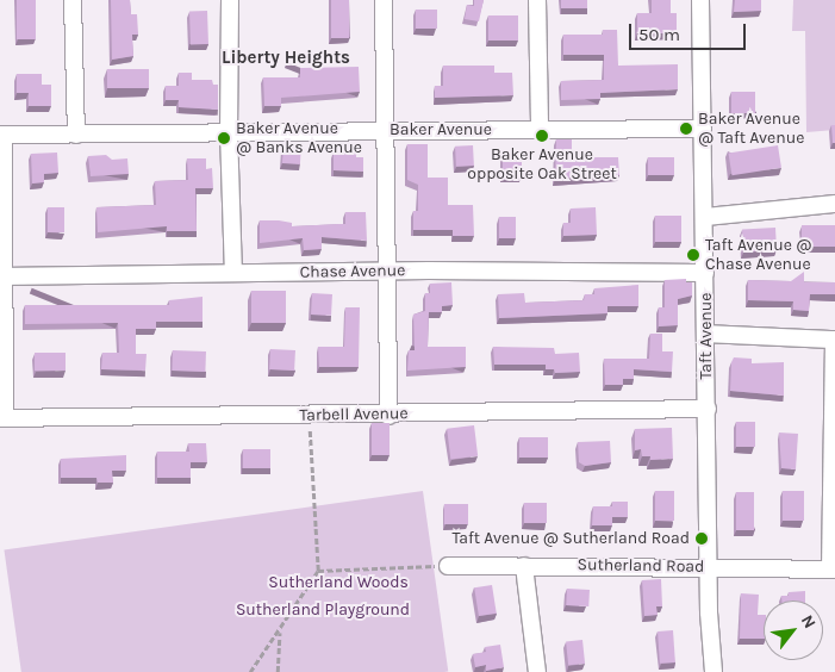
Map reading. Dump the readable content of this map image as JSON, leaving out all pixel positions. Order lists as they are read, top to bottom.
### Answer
{
  "streets": {
    "street": [
      "Baker Avenue",
      "Chase Avenue",
      "Taft Avenue",
      "Tarbell Avenue",
      "Sutherland Road"
    ]
  },
  "crossings": [
    ["Baker Avenue", "Taft Avenue"],
    ["Chase Avenue", "Taft Avenue"],
    ["Taft Avenue", "Tarbell Avenue"],
    ["Taft Avenue", "Sutherland Road"]
  ],
  "districts": ["Liberty Heights"],
  "parks": ["Sutherland Woods", "Sutherland Playground"],
  "places": [
    "Baker Avenue @ Taft Avenue",
    "Baker Avenue opposite Oak Street",
    "Baker Avenue @ Banks Avenue",
    "Taft Avenue @ Chase Avenue",
    "Taft Avenue @ Sutherland Road"
  ],
  "scale_bar": "50 m",
  "north": "top right"
}
